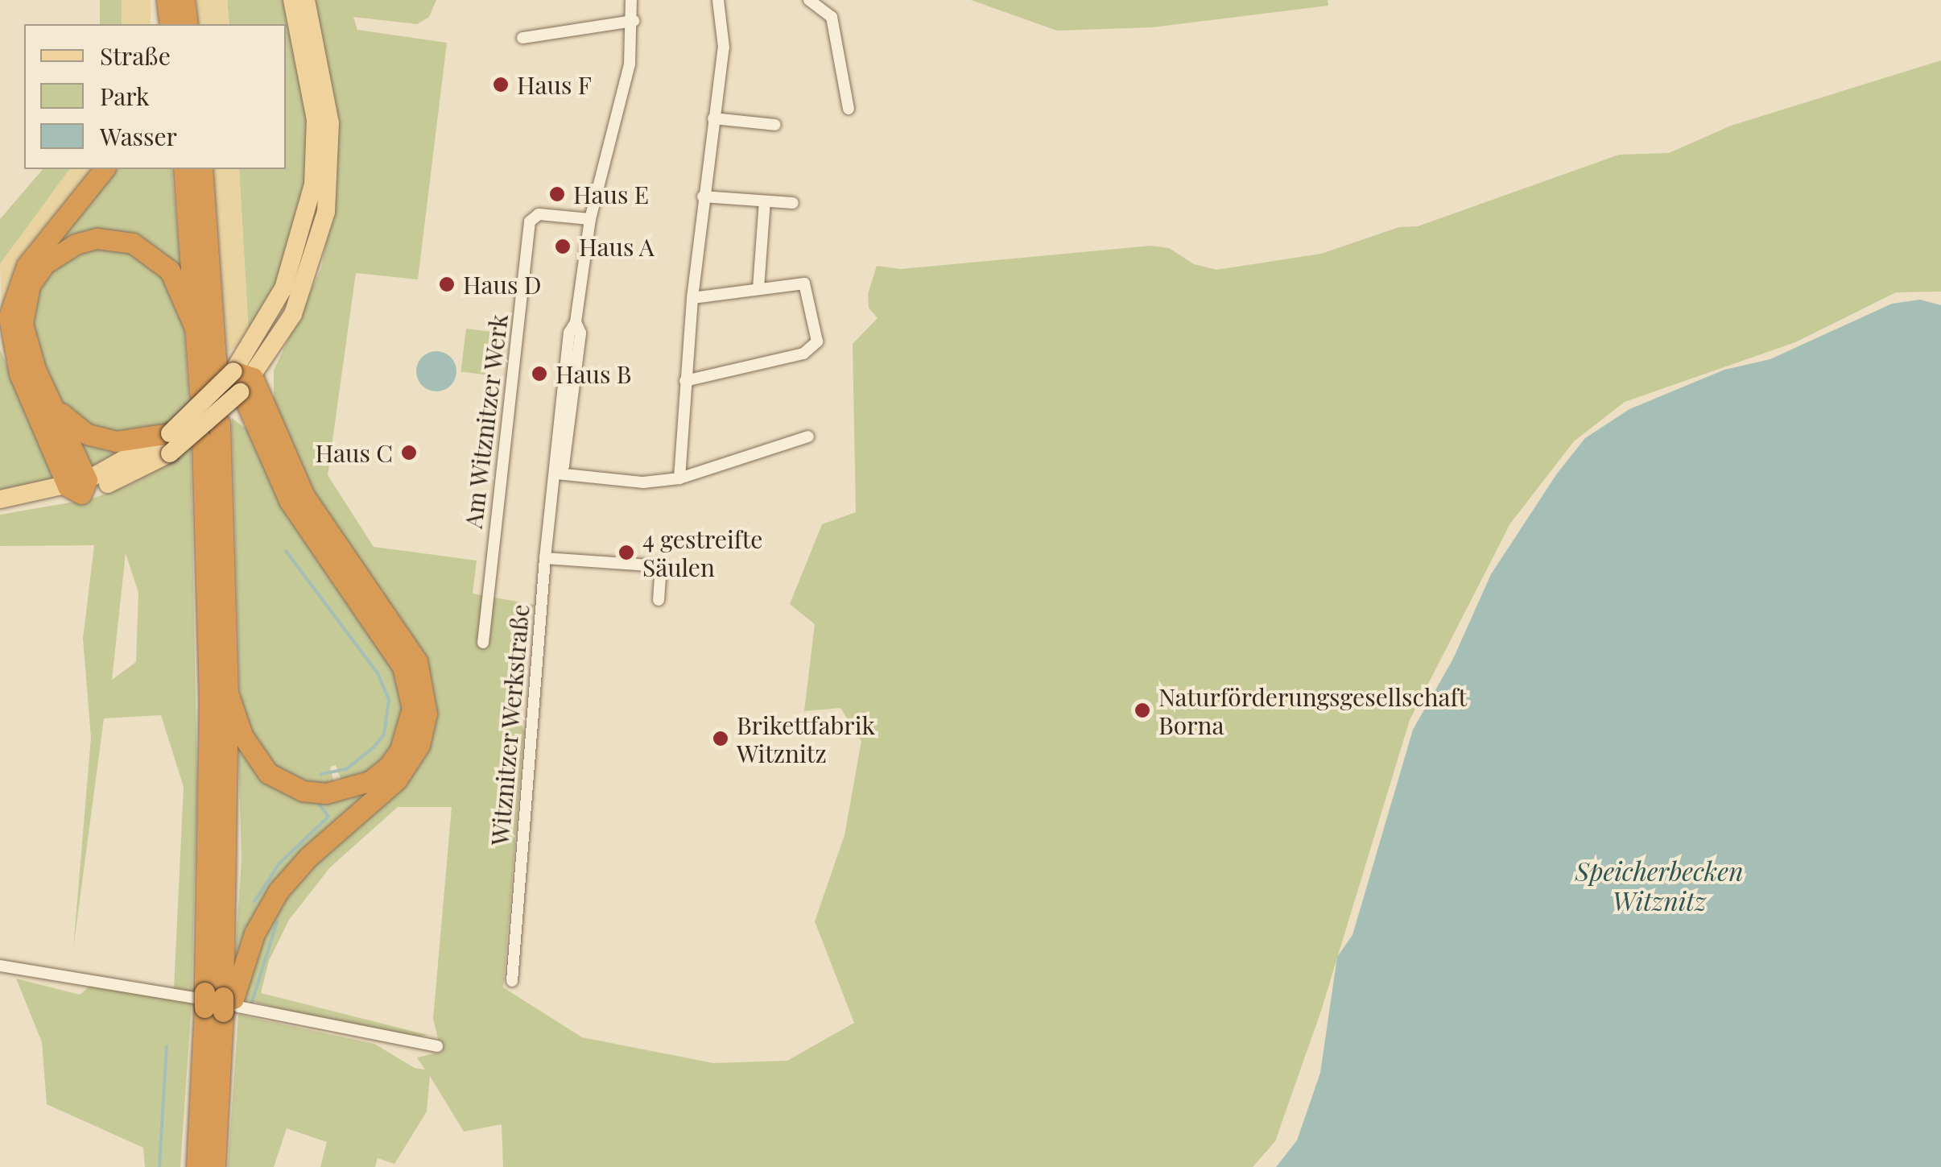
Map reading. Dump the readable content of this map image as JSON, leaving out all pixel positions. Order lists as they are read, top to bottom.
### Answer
{
  "streets": {
    "street": ["Am Witznitzer Werk", "Witznitzer Werkstraße"]
  },
  "crossings": [
    ["Am Witznitzer Werk", "Witznitzer Werkstraße"]
  ],
  "water": ["Speicherbecken Witznitz"],
  "places": [
    "Haus F",
    "Haus E",
    "Haus A",
    "Haus D",
    "Haus B",
    "Haus C",
    "4 gestreifte Säulen",
    "Naturförderungsgesellschaft Borna",
    "Brikettfabrik Witznitz"
  ],
  "legend": ["Straße", "Park", "Wasser"]
}
